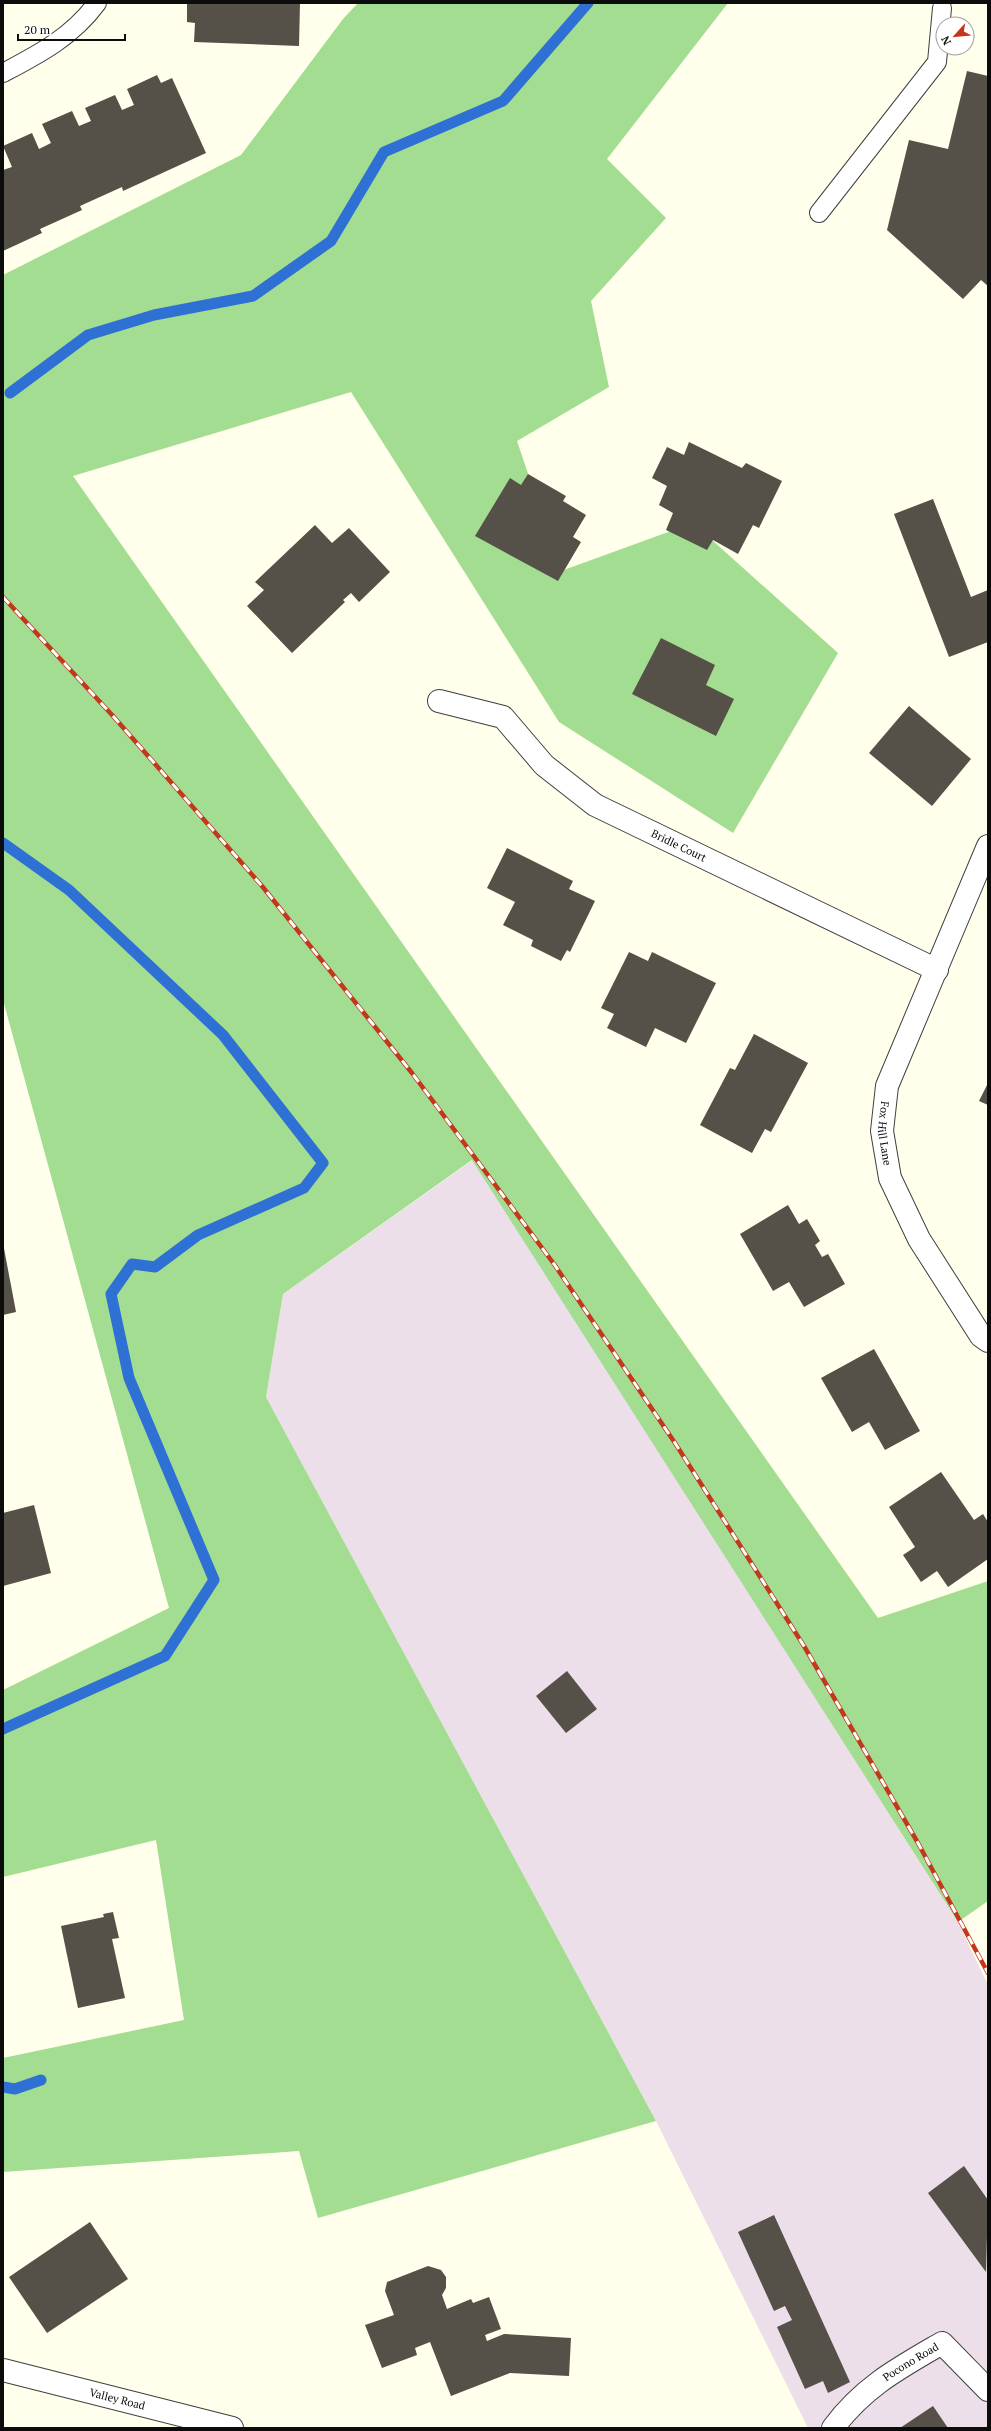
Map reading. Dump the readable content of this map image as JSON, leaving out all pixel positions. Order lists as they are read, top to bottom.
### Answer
{
  "streets": {
    "street": [
      "Bridle Court",
      "Fox Hill Lane",
      "Pocono Road",
      "Valley Road"
    ]
  },
  "crossings": [
    ["Bridle Court", "Fox Hill Lane"]
  ],
  "scale_bar": "20 m",
  "north": "bottom left"
}
